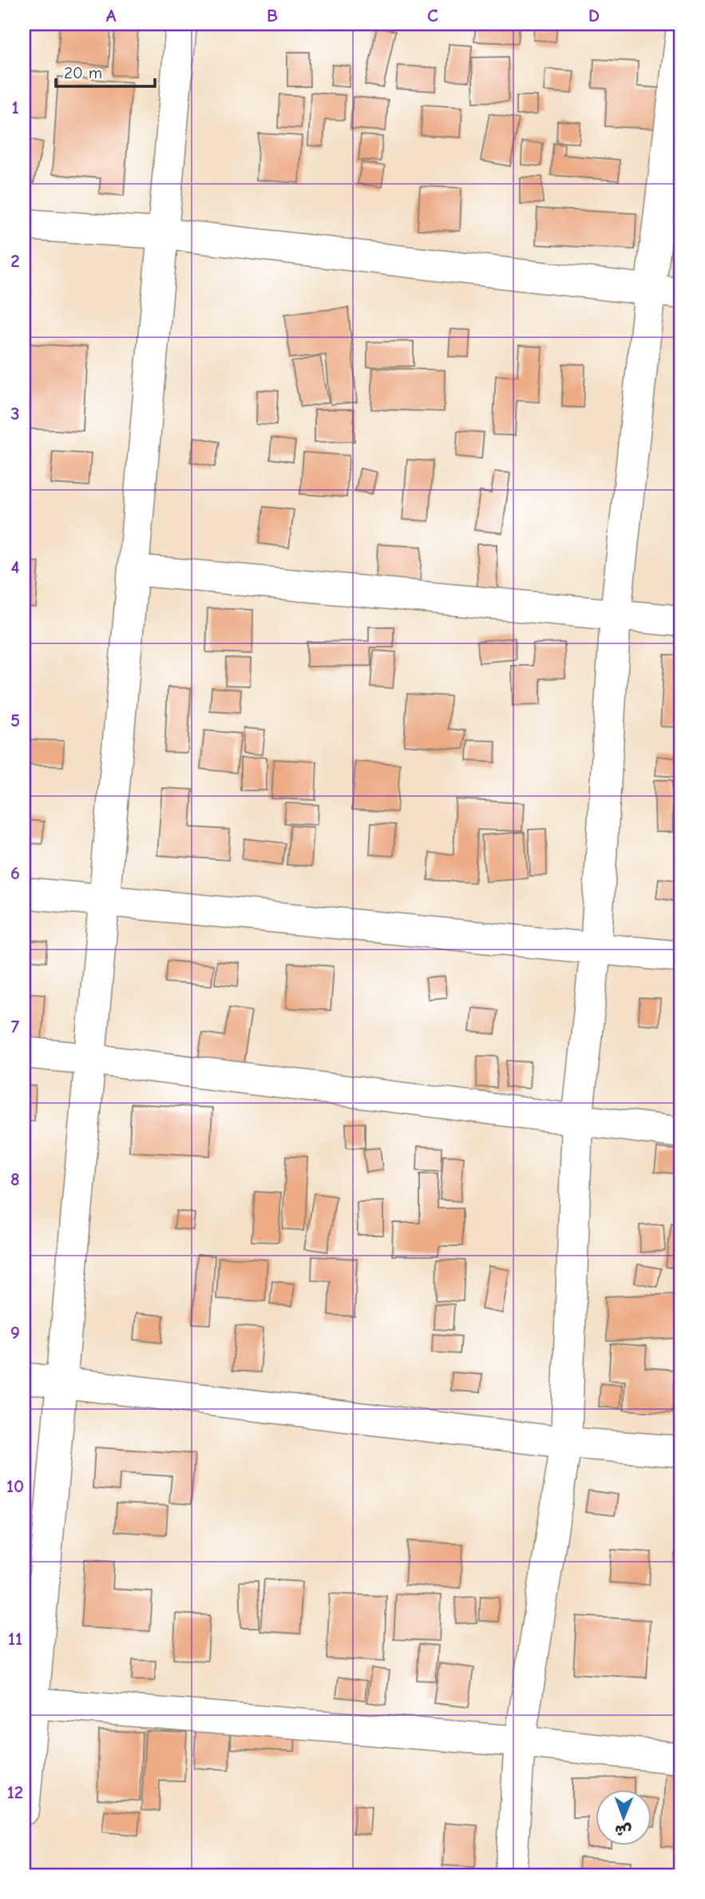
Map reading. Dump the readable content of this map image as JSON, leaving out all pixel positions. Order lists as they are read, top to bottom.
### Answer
{
  "scale_bar": "20 m",
  "north": "bottom",
  "grid": {
    "columns": [
      "A",
      "B",
      "C",
      "D"
    ],
    "rows": [
      "1",
      "2",
      "3",
      "4",
      "5",
      "6",
      "7",
      "8",
      "9",
      "10",
      "11",
      "12"
    ]
  }
}
